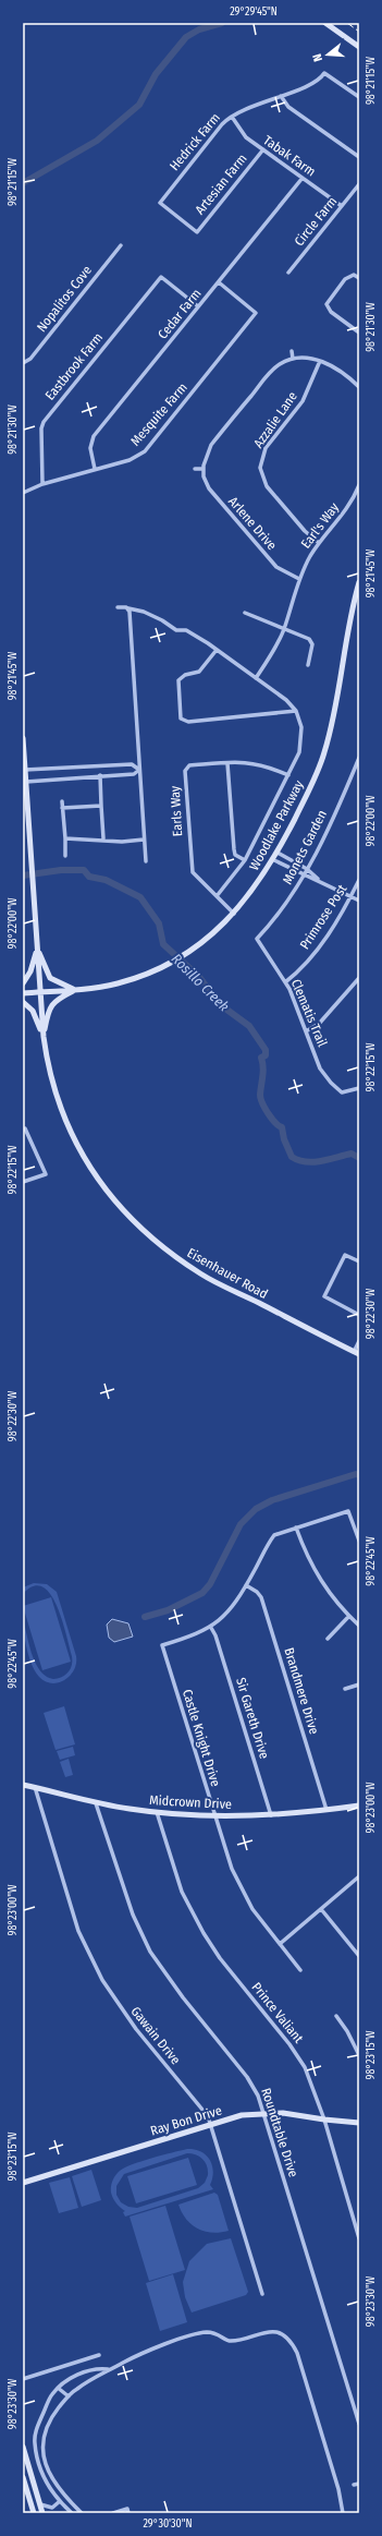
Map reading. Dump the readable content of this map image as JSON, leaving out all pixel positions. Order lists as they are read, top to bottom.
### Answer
{
  "streets": {
    "street": [
      "Hedrick Farm",
      "Tabak Farm",
      "Artesian Farm",
      "Circle Farm",
      "Nopalitos Cove",
      "Cedar Farm",
      "Eastbrook Farm",
      "Mesquite Farm",
      "Azzalie Lane",
      "Arlene Drive",
      "Earl's Way",
      "Earls Way",
      "Woodlake Parkway",
      "Monets Garden",
      "Primrose Post",
      "Clematis Trail",
      "Eisenhauer Road",
      "Brandmere Drive",
      "Sir Gareth Drive",
      "Castle Knight Drive",
      "Midcrown Drive",
      "Prince Valiant",
      "Gawain Drive",
      "Ray Bon Drive",
      "Roundtable Drive"
    ]
  },
  "crossings": [
    ["Hedrick Farm", "Tabak Farm"],
    ["Hedrick Farm", "Artesian Farm"],
    ["Tabak Farm", "Artesian Farm"],
    ["Tabak Farm", "Circle Farm"],
    ["Tabak Farm", "Cedar Farm"],
    ["Cedar Farm", "Eastbrook Farm"],
    ["Cedar Farm", "Mesquite Farm"],
    ["Eastbrook Farm", "Mesquite Farm"],
    ["Azzalie Lane", "Earl's Way"],
    ["Arlene Drive", "Earl's Way"],
    ["Earls Way", "Woodlake Parkway"],
    ["Woodlake Parkway", "Eisenhauer Road"],
    ["Monets Garden", "Clematis Trail"],
    ["Primrose Post", "Clematis Trail"],
    ["Brandmere Drive", "Midcrown Drive"],
    ["Sir Gareth Drive", "Castle Knight Drive"],
    ["Sir Gareth Drive", "Midcrown Drive"],
    ["Castle Knight Drive", "Midcrown Drive"],
    ["Midcrown Drive", "Prince Valiant"],
    ["Midcrown Drive", "Gawain Drive"],
    ["Midcrown Drive", "Roundtable Drive"],
    ["Prince Valiant", "Ray Bon Drive"],
    ["Gawain Drive", "Ray Bon Drive"],
    ["Ray Bon Drive", "Roundtable Drive"]
  ],
  "water": ["Rosillo Creek"],
  "north": "left",
  "coordinates": [
    "29°29'45\"N",
    "98°21'15\"W",
    "98°21'30\"W",
    "98°21'45\"W",
    "98°22'00\"W",
    "98°22'15\"W",
    "98°22'30\"W",
    "98°22'45\"W",
    "98°23'00\"W",
    "98°23'15\"W",
    "98°23'30\"W",
    "29°30'30\"N"
  ]
}
